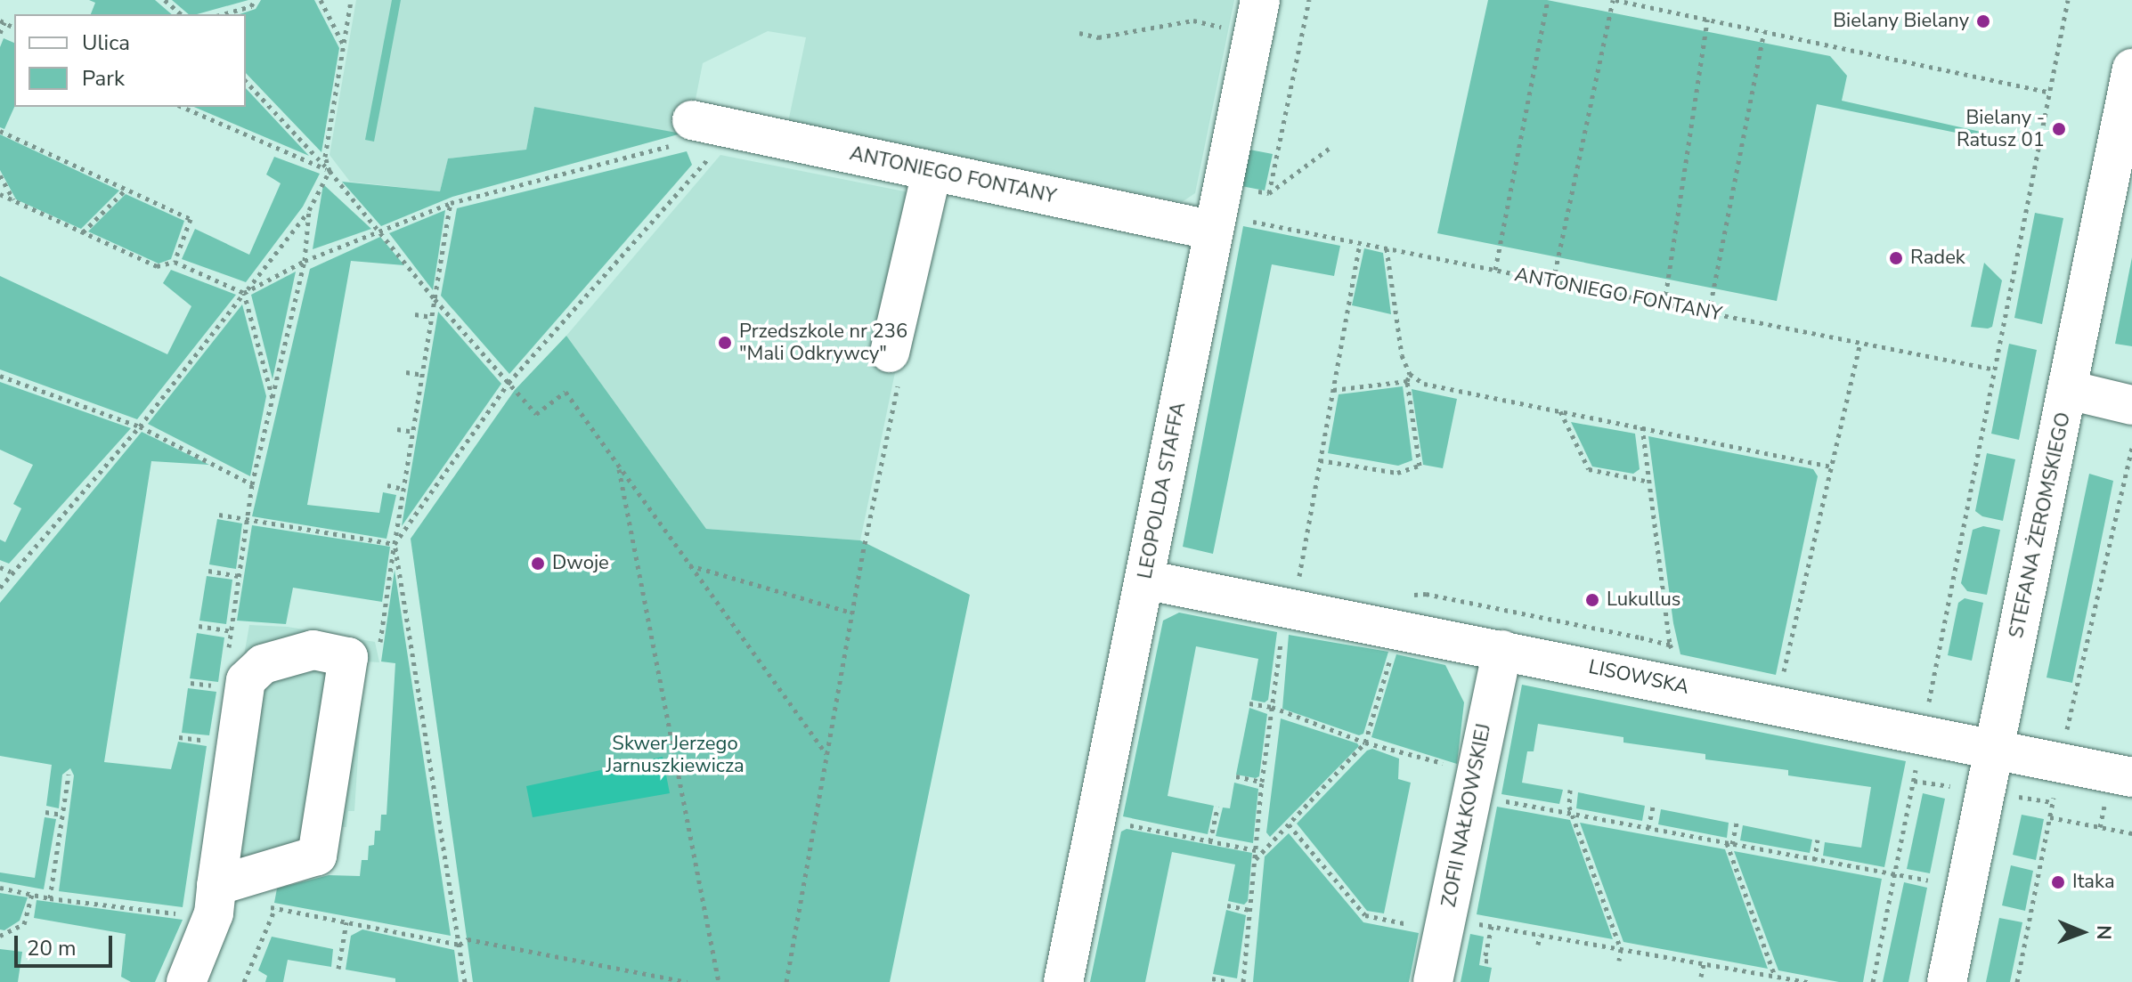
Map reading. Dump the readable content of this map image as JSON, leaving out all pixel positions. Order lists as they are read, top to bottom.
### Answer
{
  "streets": {
    "street": [
      "ANTONIEGO FONTANY",
      "LEOPOLDA STAFFA",
      "STEFANA ŻEROMSKIEGO",
      "LISOWSKA",
      "ZOFII NAŁKOWSKIEJ"
    ]
  },
  "crossings": [
    ["ANTONIEGO FONTANY", "LEOPOLDA STAFFA"],
    ["LEOPOLDA STAFFA", "LISOWSKA"],
    ["STEFANA ŻEROMSKIEGO", "LISOWSKA"],
    ["LISOWSKA", "ZOFII NAŁKOWSKIEJ"]
  ],
  "parks": ["Skwer Jerzego Jarnuszkiewicza"],
  "places": [
    "Bielany Bielany",
    "Bielany - Ratusz 01",
    "Radek",
    "Przedszkole nr 236 \"Mali Odkrywcy\"",
    "Dwoje",
    "Lukullus",
    "Itaka"
  ],
  "legend": ["Ulica", "Park"],
  "scale_bar": "20 m",
  "north": "right"
}
